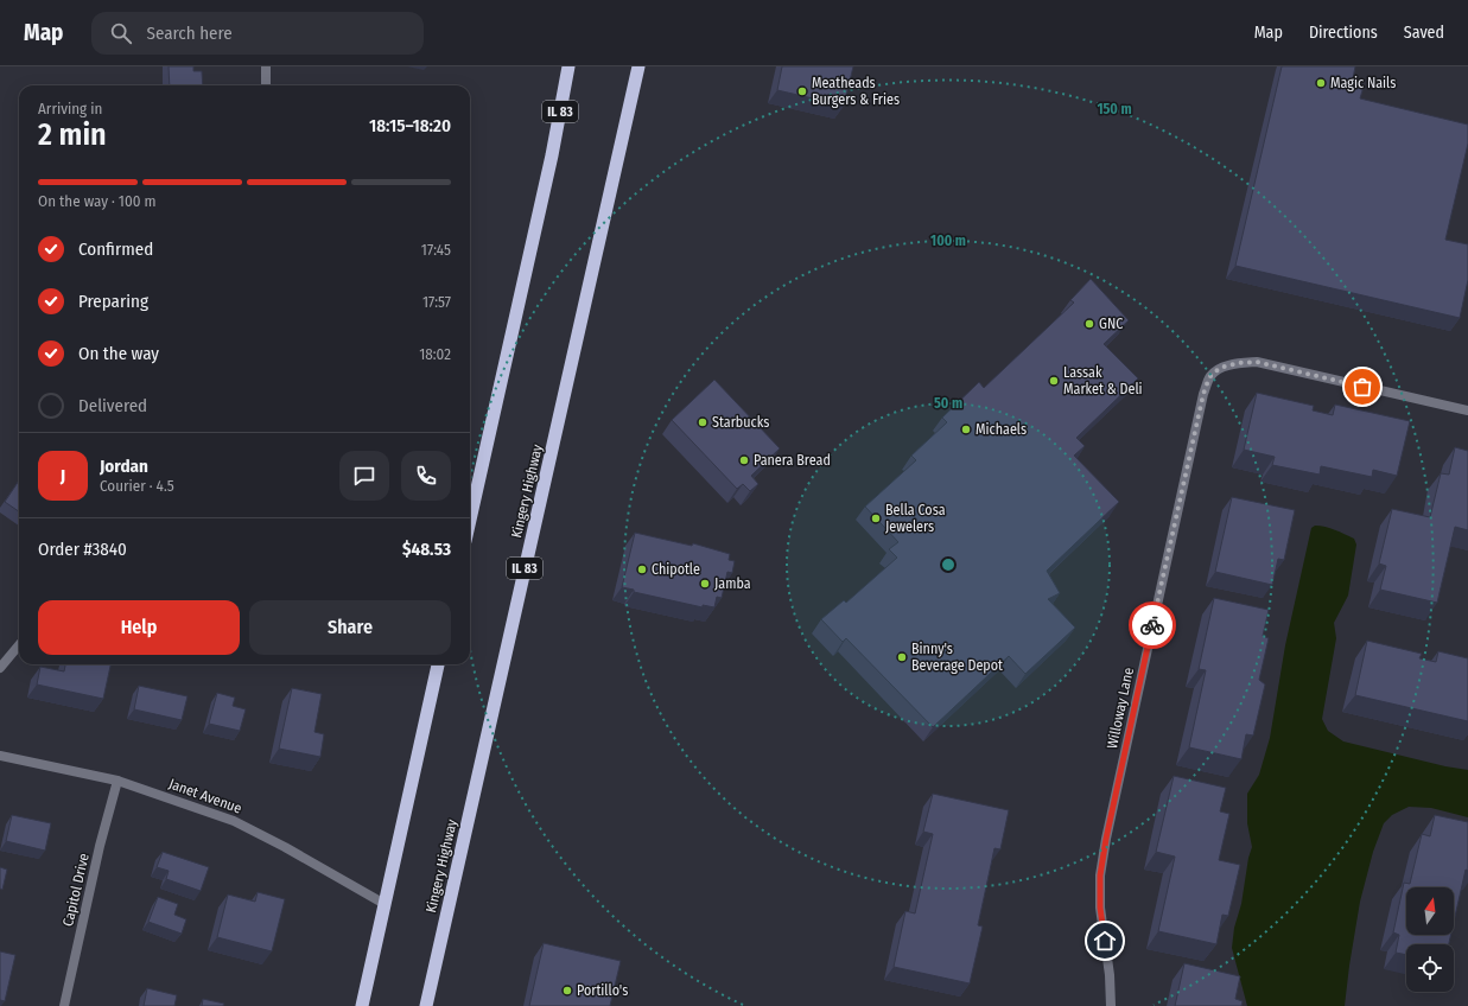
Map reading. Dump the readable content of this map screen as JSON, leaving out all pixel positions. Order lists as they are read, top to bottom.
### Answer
{
  "streets": {
    "highway": ["IL 83", "Kingery Highway"],
    "street": ["Willoway Lane", "Janet Avenue", "Capitol Drive"]
  },
  "crossings": [
    ["Janet Avenue", "Capitol Drive"]
  ],
  "places": [
    "Magic Nails",
    "Meatheads Burgers & Fries",
    "GNC",
    "Lassak Market & Deli",
    "Starbucks",
    "Michaels",
    "Panera Bread",
    "Bella Cosa Jewelers",
    "Chipotle",
    "Jamba",
    "Binny's Beverage Depot",
    "Portillo's"
  ],
  "north": "top",
  "page": {
    "header": "Map",
    "search": "Search here",
    "nav": ["Map", "Directions", "Saved"],
    "heading": ["2 min", "Arriving in", "18:15–18:20"],
    "panel": [
      "Jordan",
      "Courier · 4.5",
      "Order #3840",
      "$48.53"
    ],
    "bar": "On the way · 100 m",
    "list": [
      ["Confirmed", "17:45"],
      ["Preparing", "17:57"],
      ["On the way", "18:02"],
      "Delivered"
    ],
    "round": "J",
    "buttons": ["Help", "Share"]
  },
  "rings": ["150 m", "100 m", "50 m"]
}
